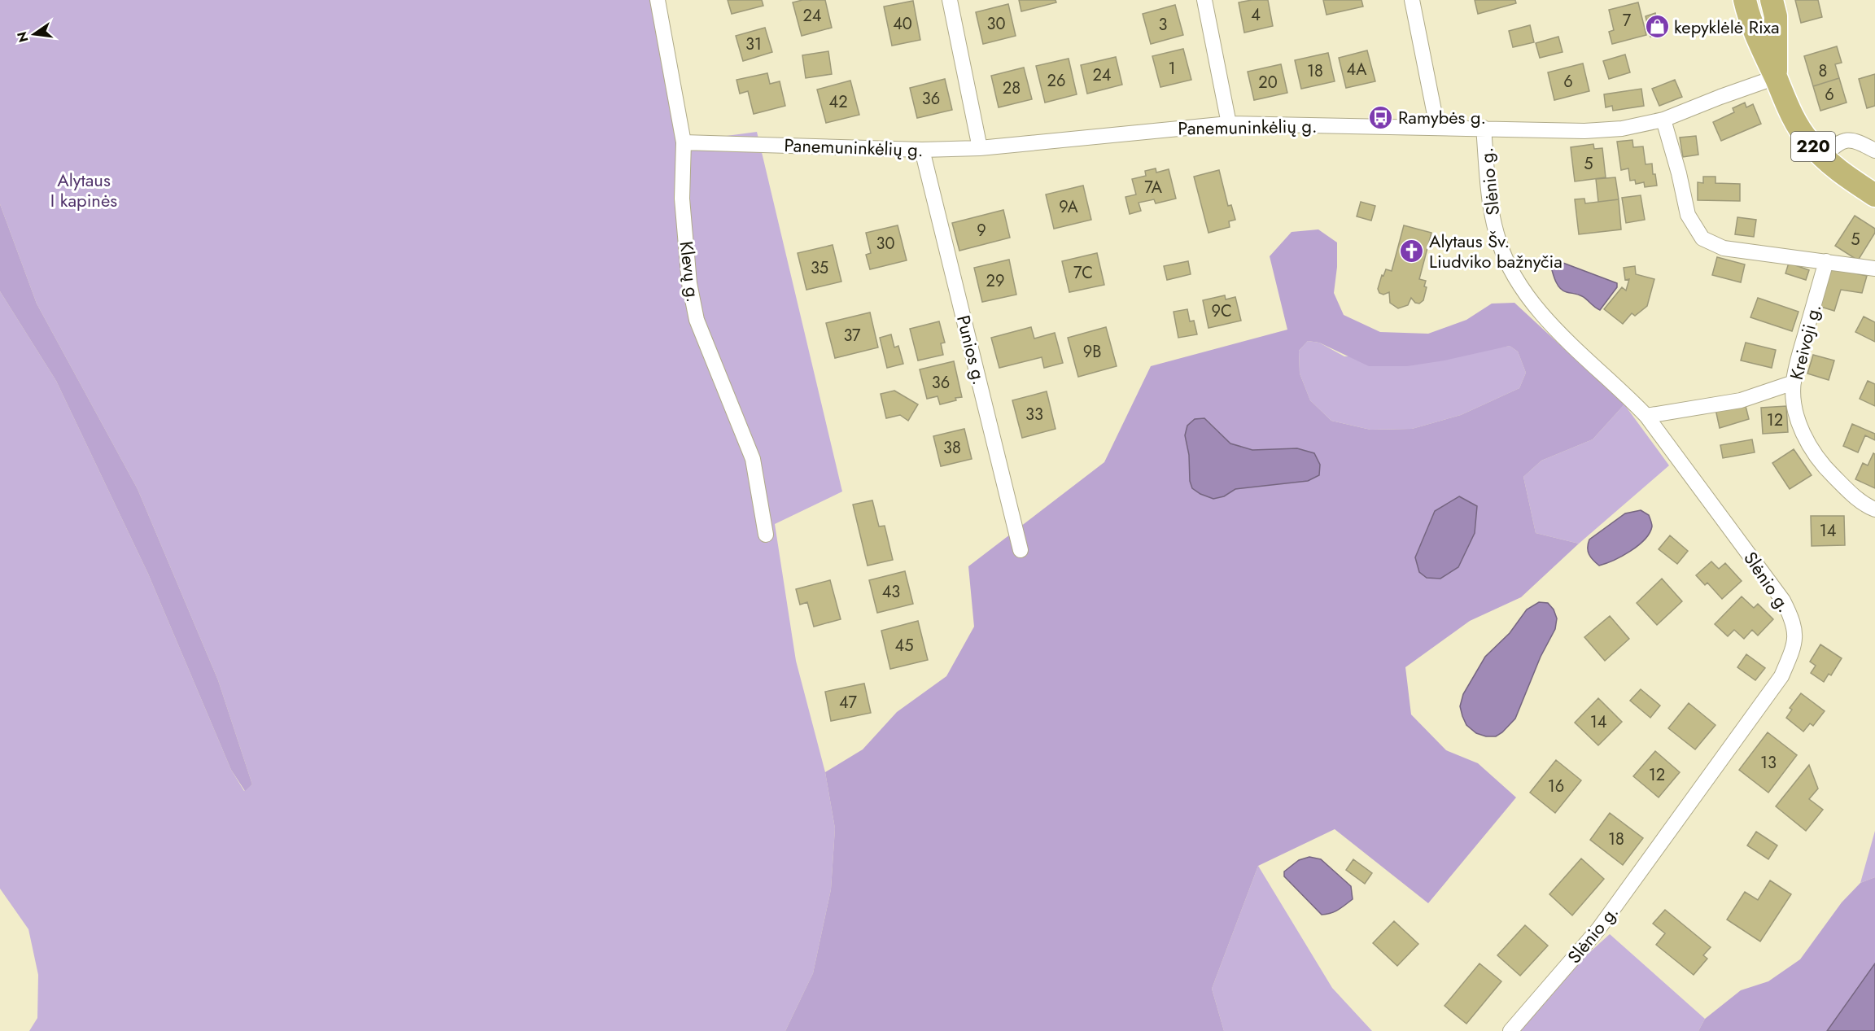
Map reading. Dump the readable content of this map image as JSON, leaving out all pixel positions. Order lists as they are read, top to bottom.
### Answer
{
  "streets": {
    "main road": ["220"],
    "street": [
      "Panemuninkėlių g.",
      "Slėnio g.",
      "Klevų g.",
      "Kreivoji g.",
      "Punios g."
    ]
  },
  "crossings": [
    ["Panemuninkėlių g.", "220"],
    ["Panemuninkėlių g.", "Slėnio g."],
    ["Panemuninkėlių g.", "Klevų g."],
    ["Panemuninkėlių g.", "Punios g."]
  ],
  "parks": ["Alytaus I kapinės"],
  "places": {
    "shop": ["kepyklėlė Rixa"],
    "bus stop": ["Ramybės g."],
    "church": ["Alytaus Šv. Liudviko bažnyčia"]
  },
  "house_numbers": [
    "4",
    "24",
    "7",
    "40",
    "30",
    "3",
    "31",
    "1",
    "4A",
    "18",
    "8",
    "24",
    "26",
    "6",
    "20",
    "28",
    "6",
    "36",
    "42",
    "5",
    "7A",
    "9A",
    "9",
    "5",
    "30",
    "35",
    "7C",
    "29",
    "9C",
    "37",
    "9B",
    "36",
    "33",
    "12",
    "38",
    "14",
    "43",
    "45",
    "47",
    "14",
    "13",
    "12",
    "16",
    "18"
  ],
  "north": "left"
}
